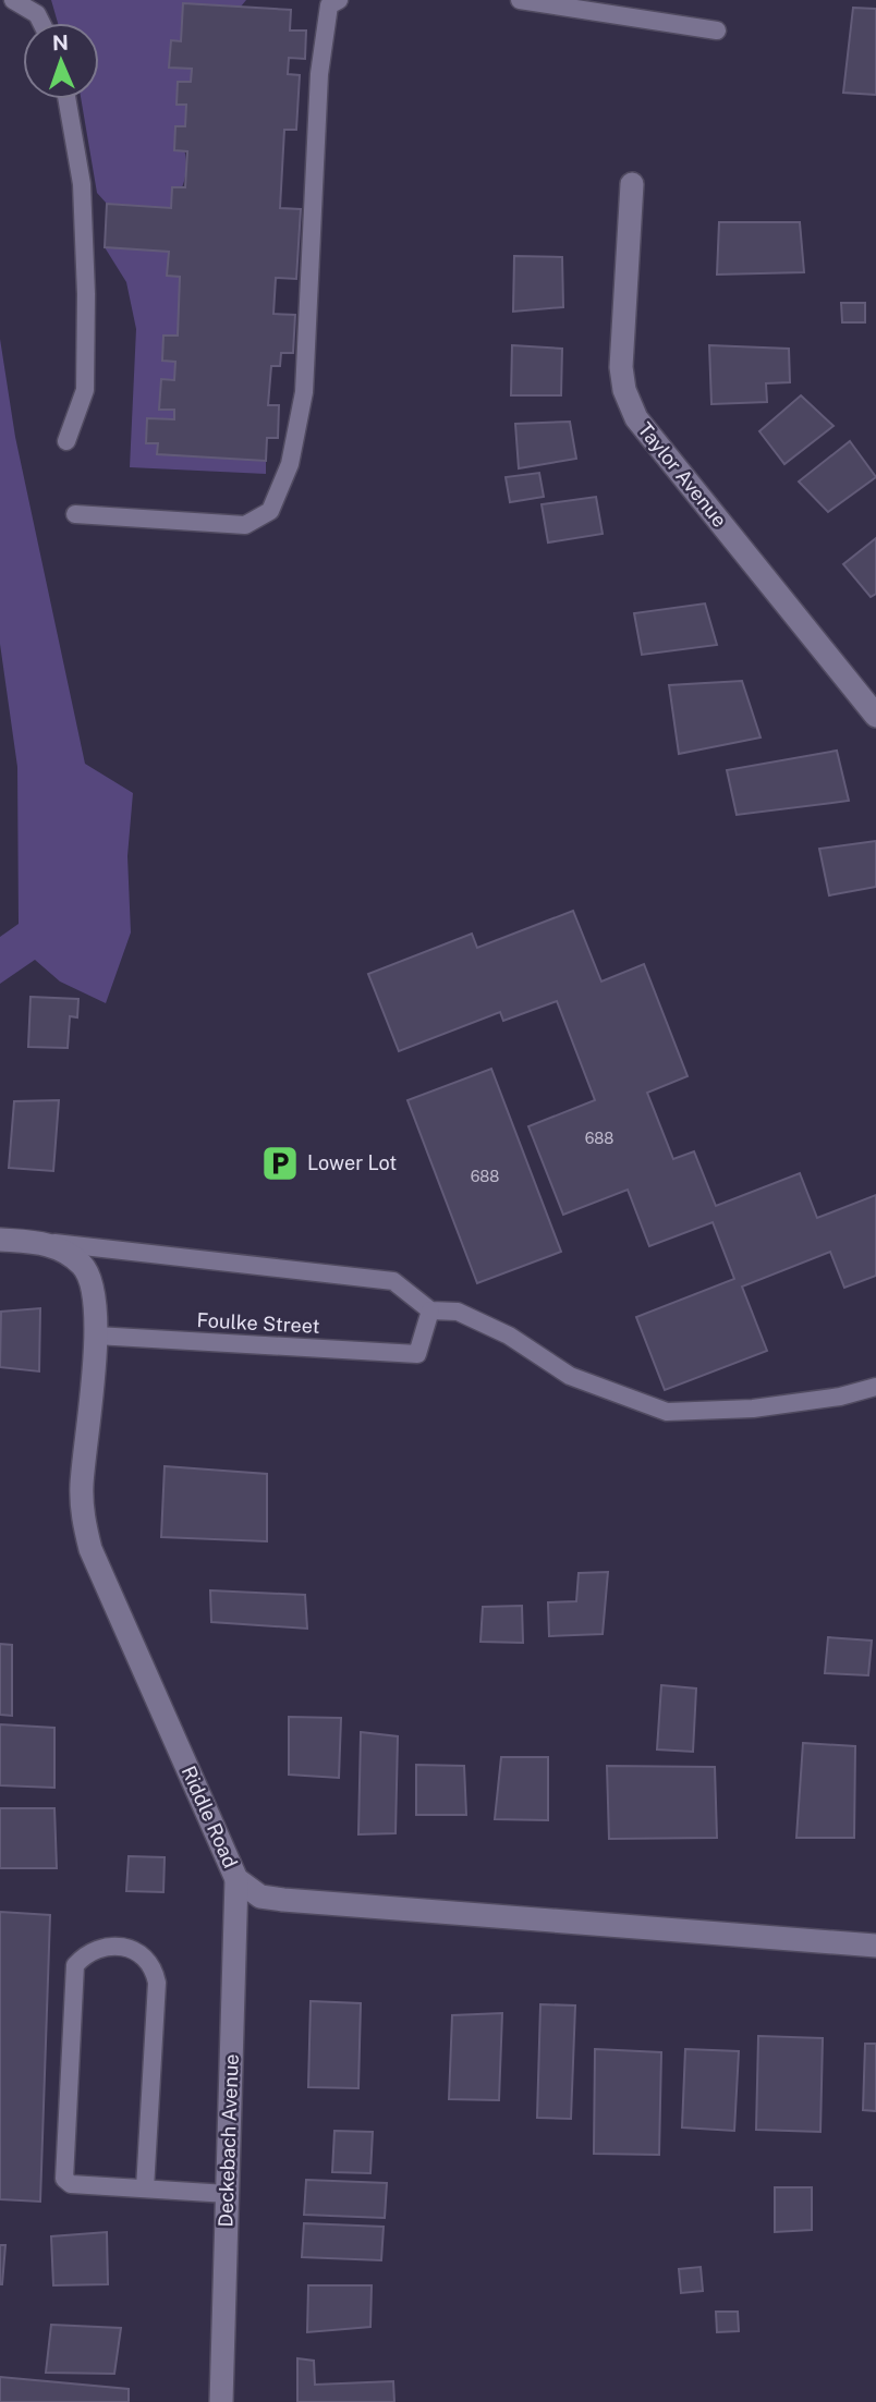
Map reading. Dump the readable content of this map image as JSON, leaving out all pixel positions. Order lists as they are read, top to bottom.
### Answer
{
  "streets": {
    "street": ["Taylor Avenue", "Riddle Road", "Deckebach Avenue"],
    "lane": ["Foulke Street"]
  },
  "crossings": [
    ["Foulke Street", "Riddle Road"],
    ["Riddle Road", "Deckebach Avenue"]
  ],
  "places": {
    "parking": ["Lower Lot"]
  },
  "house_numbers": ["688", "688"],
  "north": "top"
}
